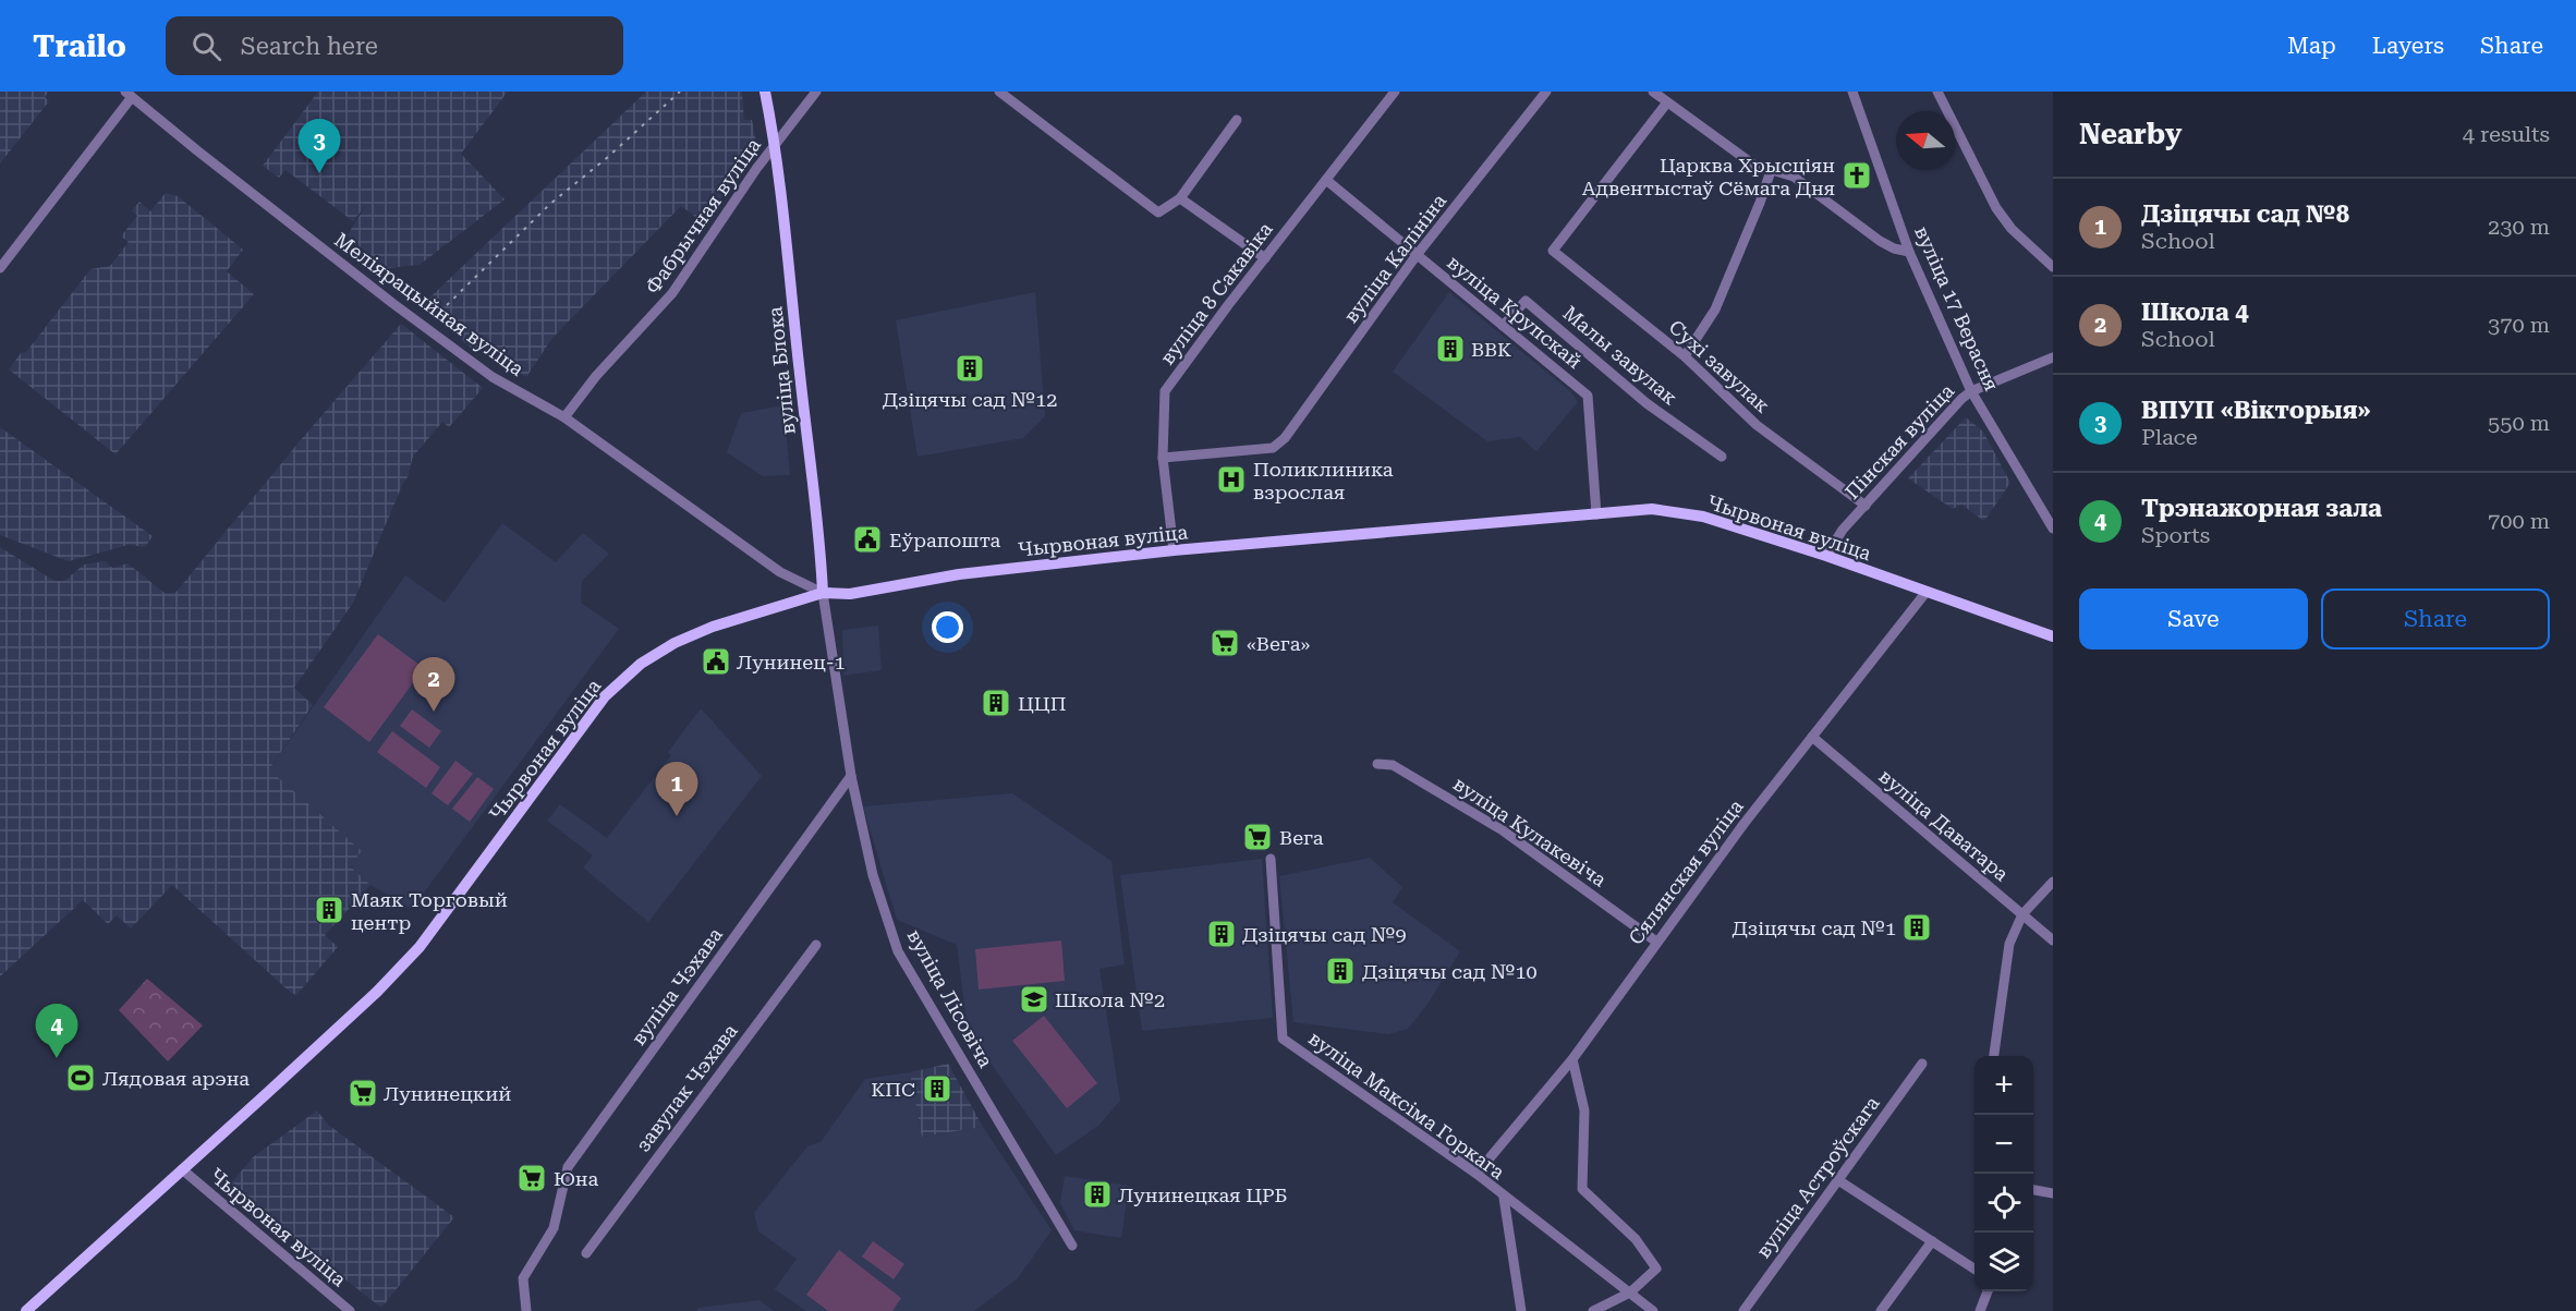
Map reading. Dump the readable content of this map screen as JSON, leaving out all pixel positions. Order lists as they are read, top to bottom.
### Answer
{
  "streets": {
    "main road": ["вуліца Блока", "Чырвоная вуліца"],
    "street": [
      "Фабрычная вуліца",
      "вуліца Калініна",
      "вуліца 8 Сакавіка",
      "Меліярацыйная вуліца",
      "вуліца 17 Верасня",
      "вуліца Крупскай",
      "Малы завулак",
      "Сухі завулак",
      "Пінская вуліца",
      "вуліца Даватара",
      "вуліца Кулакевіча",
      "Сялянская вуліца",
      "вуліца Чэхава",
      "вуліца Лісовіча",
      "завулак Чэхава",
      "вуліца Максіма Горкага",
      "вуліца Астроўскага"
    ]
  },
  "crossings": [
    ["Фабрычная вуліца", "Меліярацыйная вуліца"],
    ["Фабрычная вуліца", "вуліца Блока"],
    ["вуліца Калініна", "вуліца 8 Сакавіка"],
    ["вуліца Калініна", "вуліца Крупскай"],
    ["вуліца 8 Сакавіка", "вуліца Крупскай"],
    ["вуліца 8 Сакавіка", "Чырвоная вуліца"],
    ["Меліярацыйная вуліца", "вуліца Блока"],
    ["Меліярацыйная вуліца", "Чырвоная вуліца"],
    ["Меліярацыйная вуліца", "вуліца Лісовіча"],
    ["вуліца 17 Верасня", "Пінская вуліца"],
    ["вуліца Крупскай", "Малы завулак"],
    ["вуліца Крупскай", "Чырвоная вуліца"],
    ["Сухі завулак", "Пінская вуліца"],
    ["вуліца Блока", "Чырвоная вуліца"],
    ["вуліца Блока", "вуліца Лісовіча"],
    ["Пінская вуліца", "Чырвоная вуліца"],
    ["Чырвоная вуліца", "Сялянская вуліца"],
    ["Чырвоная вуліца", "вуліца Лісовіча"],
    ["вуліца Даватара", "Сялянская вуліца"],
    ["вуліца Кулакевіча", "Сялянская вуліца"],
    ["Сялянская вуліца", "вуліца Максіма Горкага"],
    ["вуліца Чэхава", "вуліца Лісовіча"]
  ],
  "places": {
    "church": ["Царква Хрысціян Адвентыстаў Сёмага Дня"],
    "building": [
      "ВВК",
      "Дзіцячы сад №12",
      "ЦЦП",
      "Маяк Торговый центр",
      "Дзіцячы сад №1",
      "Дзіцячы сад №9",
      "Дзіцячы сад №10",
      "КПС",
      "Лунинецкая ЦРБ"
    ],
    "hospital": ["Поликлиника взрослая"],
    "public building": ["Еўрапошта", "Лунинец-1"],
    "supermarket": [
      "«Вега»",
      "Вега",
      "Лунинецкий",
      "Юна"
    ],
    "school or university": ["Школа №2"],
    "sports": ["Лядовая арэна"]
  },
  "north": "left",
  "page": {
    "header": "Trailo",
    "search": "Search here",
    "nav": ["Map", "Layers", "Share"],
    "heading": ["Nearby", "4 results"],
    "pins": [
      "3",
      "2",
      "1",
      "4"
    ],
    "list": [
      {
        "mark": "1",
        "name": "Дзіцячы сад №8",
        "note": "School",
        "value": "230 m"
      },
      {
        "mark": "2",
        "name": "Школа 4",
        "note": "School",
        "value": "370 m"
      },
      {
        "mark": "3",
        "name": "ВПУП «Вікторыя»",
        "note": "Place",
        "value": "550 m"
      },
      {
        "mark": "4",
        "name": "Трэнажорная зала",
        "note": "Sports",
        "value": "700 m"
      }
    ],
    "buttons": ["Save", "Share"],
    "map_buttons": ["+", "−"]
  }
}
